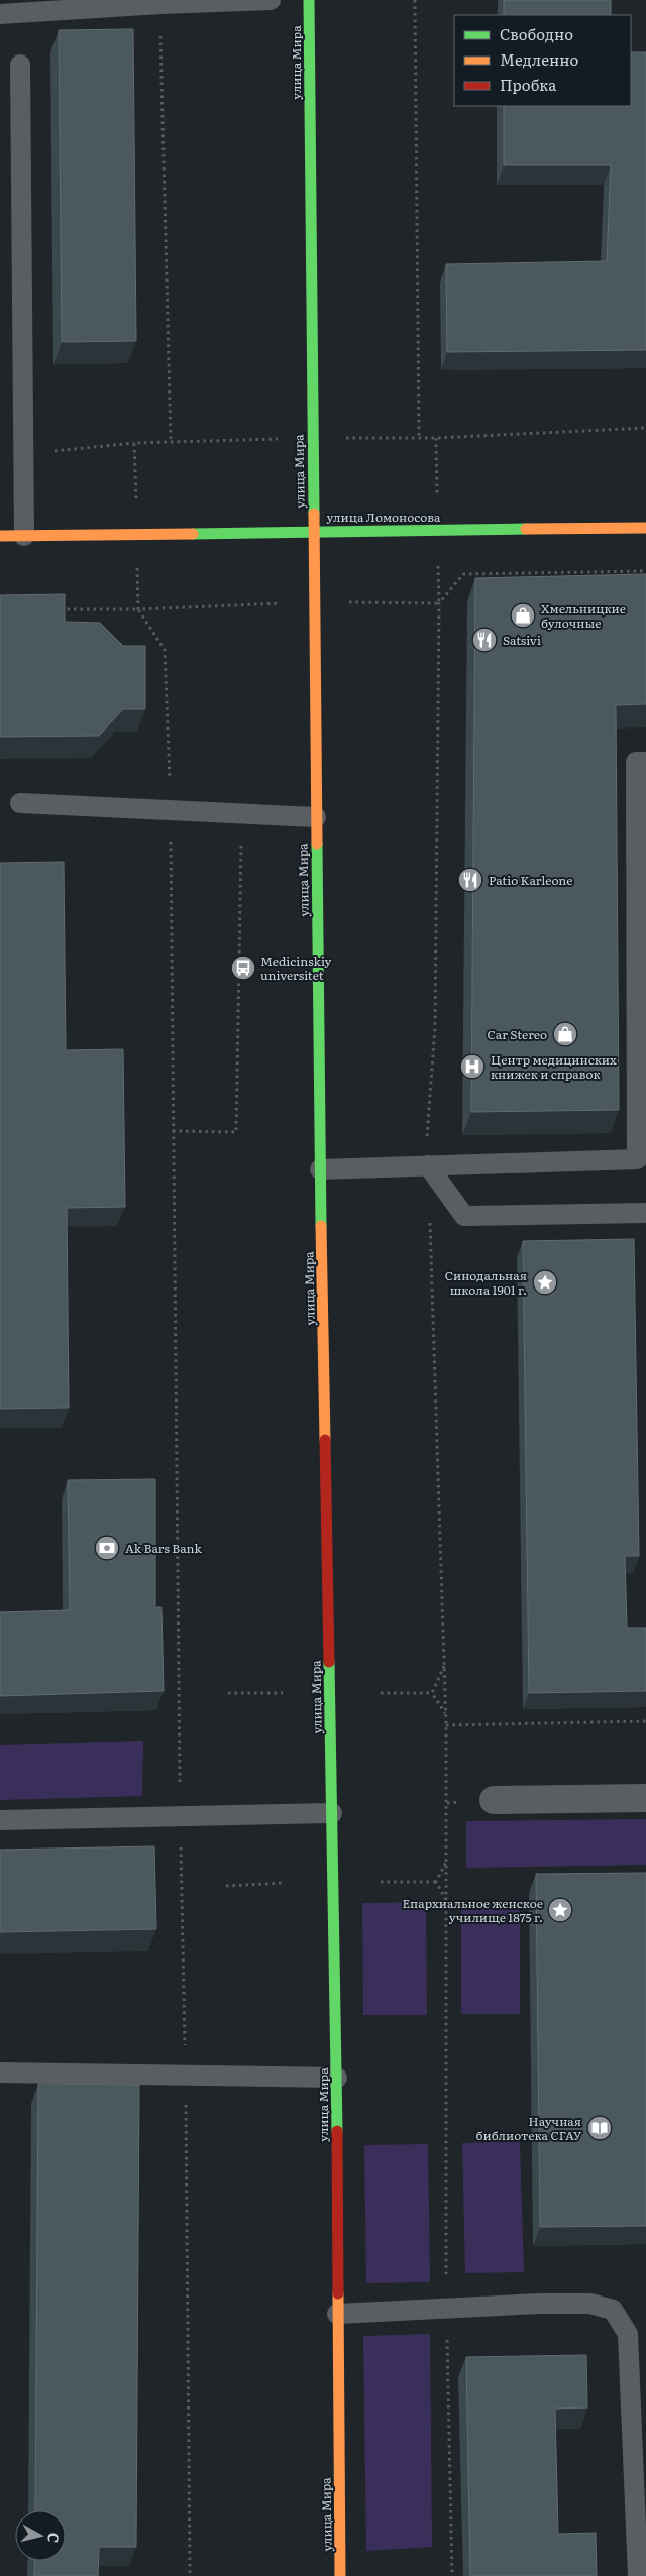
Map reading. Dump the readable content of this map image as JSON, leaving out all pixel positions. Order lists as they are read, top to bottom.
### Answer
{
  "streets": {
    "main road": ["улица Мира", "улица Ломоносова"]
  },
  "crossings": [
    ["улица Мира", "улица Ломоносова"]
  ],
  "places": {
    "shop": ["Хмельницкие булочные", "Car Stereo"],
    "restaurant": ["Satsivi", "Patio Karleone"],
    "bus stop": ["Medicinskiy universitet"],
    "hospital": ["Центр медицинских книжек и справок"],
    "place": ["Синодальная школа 1901 г.", "Епархиальное женское училище 1875 г."],
    "bank": ["Ak Bars Bank"],
    "library": ["Научная библиотека СГАУ"]
  },
  "legend": ["Свободно", "Медленно", "Пробка"],
  "north": "right"
}
